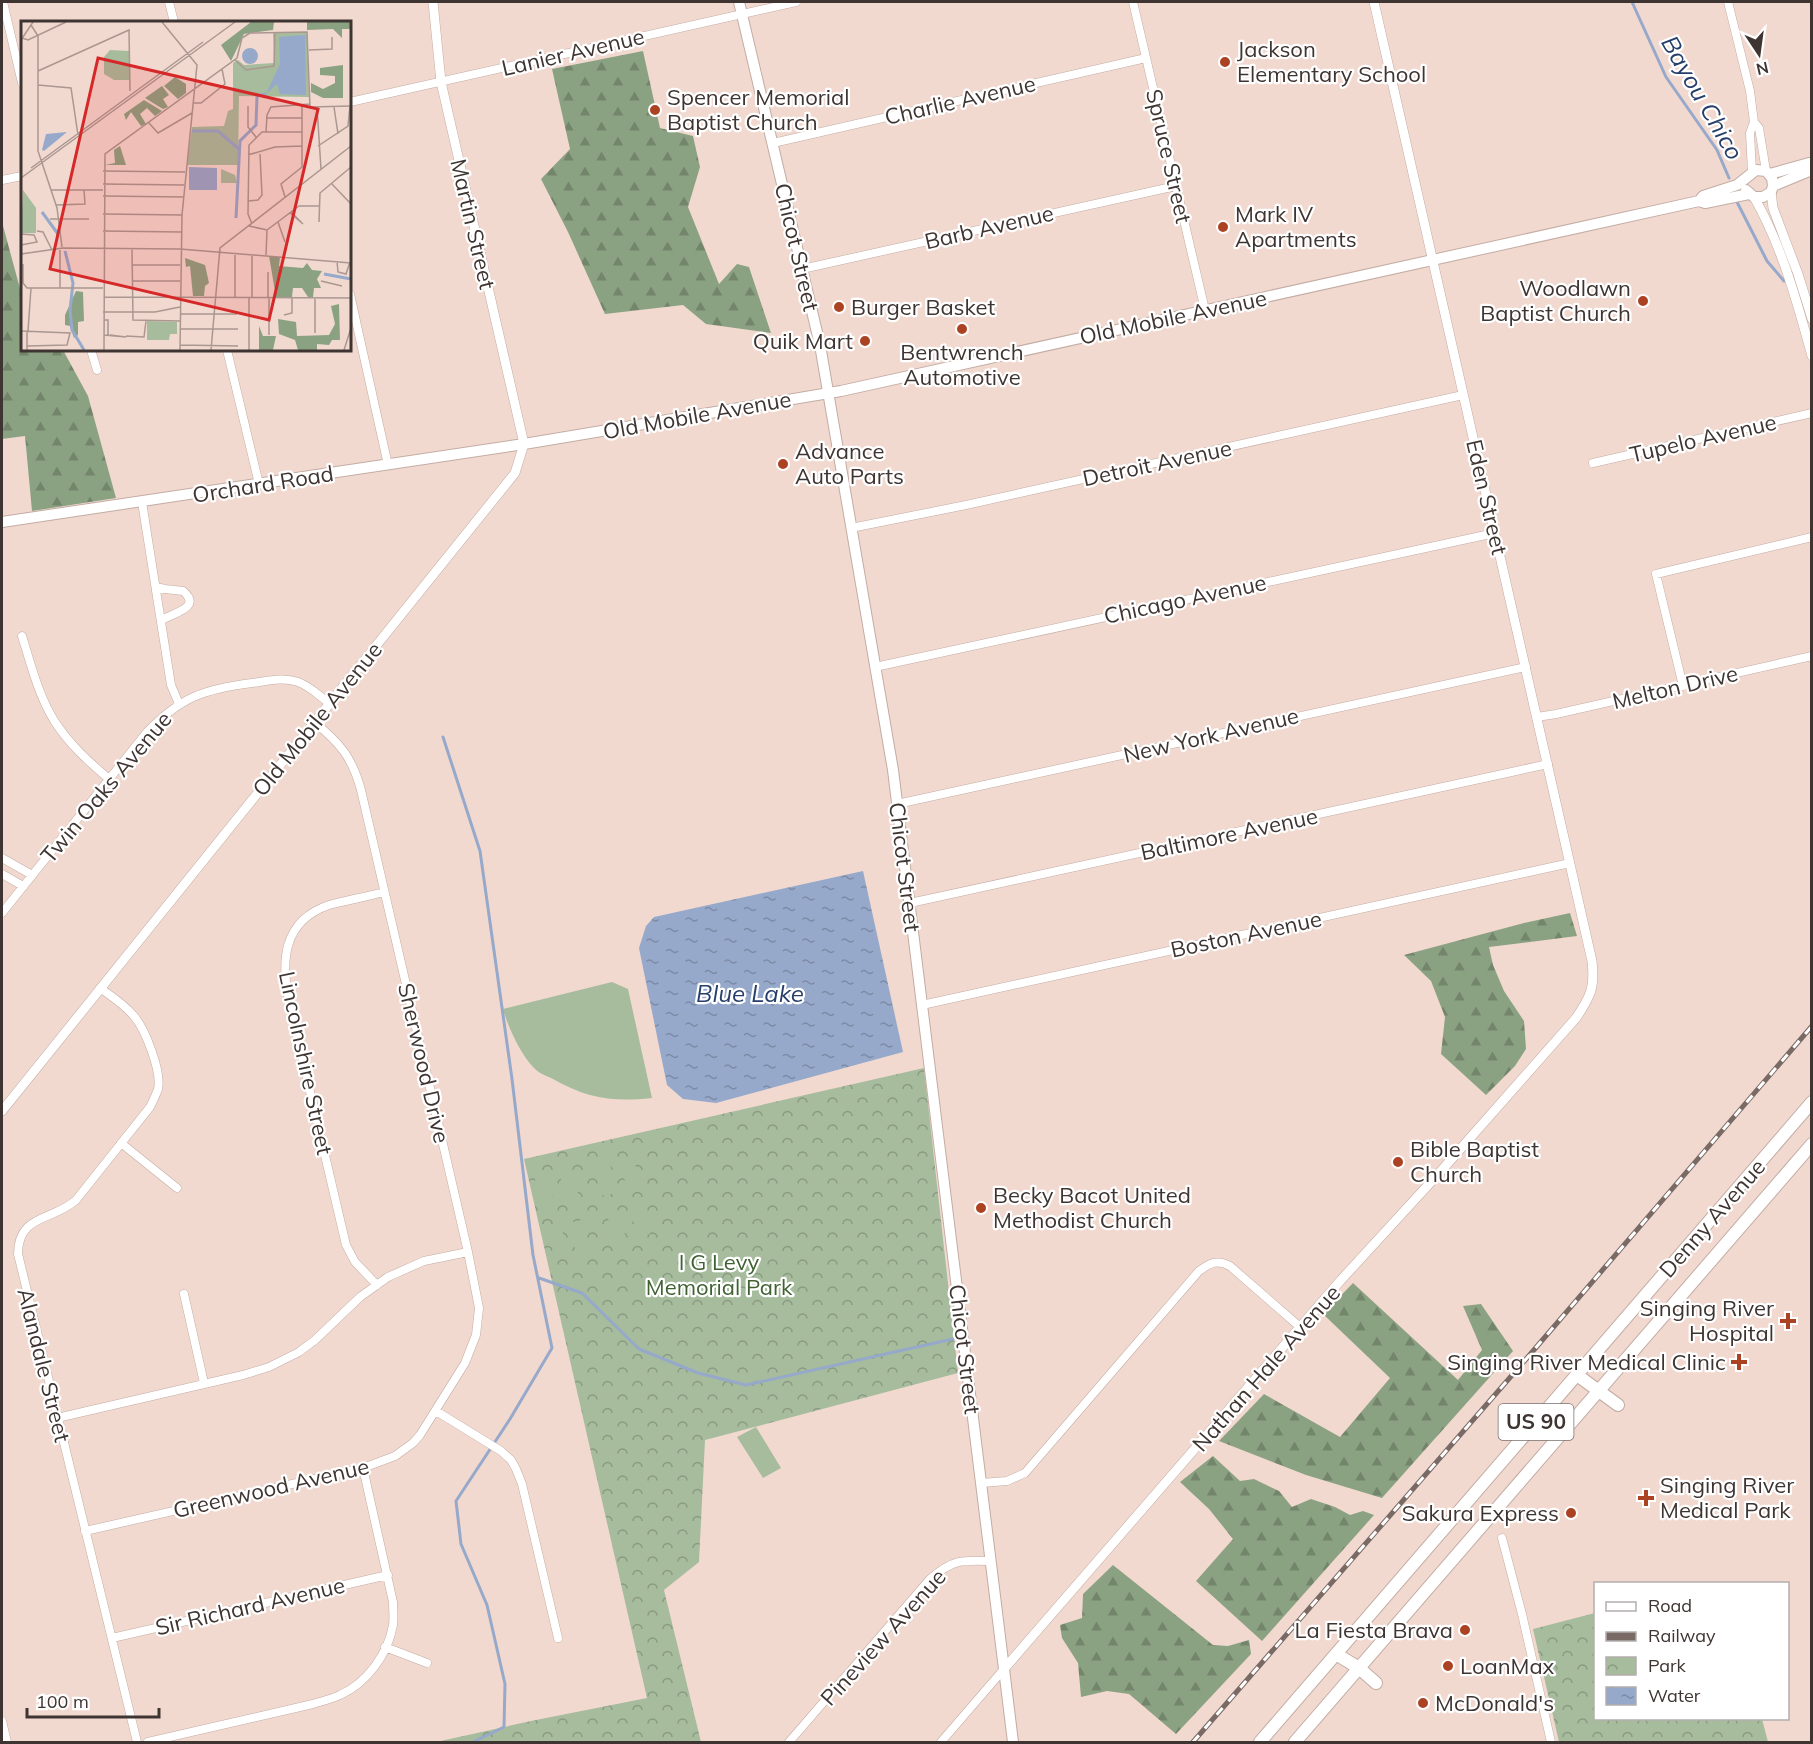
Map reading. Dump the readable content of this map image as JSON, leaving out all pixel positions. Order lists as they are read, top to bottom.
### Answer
{
  "streets": {
    "main road": [
      "Chicot Street",
      "Old Mobile Avenue",
      "Orchard Road",
      "Denny Avenue",
      "US 90"
    ],
    "street": [
      "Lanier Avenue",
      "Charlie Avenue",
      "Spruce Street",
      "Martin Street",
      "Barb Avenue",
      "Tupelo Avenue",
      "Detroit Avenue",
      "Eden Street",
      "Chicago Avenue",
      "Melton Drive",
      "New York Avenue",
      "Twin Oaks Avenue",
      "Baltimore Avenue",
      "Boston Avenue",
      "Lincolnshire Street",
      "Sherwood Drive",
      "Alandale Street",
      "Nathan Hale Avenue",
      "Greenwood Avenue",
      "Sir Richard Avenue",
      "Pineview Avenue"
    ]
  },
  "crossings": [
    ["Lanier Avenue", "Martin Street"],
    ["Lanier Avenue", "Chicot Street"],
    ["Charlie Avenue", "Spruce Street"],
    ["Charlie Avenue", "Chicot Street"],
    ["Spruce Street", "Barb Avenue"],
    ["Spruce Street", "Old Mobile Avenue"],
    ["Martin Street", "Old Mobile Avenue"],
    ["Martin Street", "Orchard Road"],
    ["Barb Avenue", "Chicot Street"],
    ["Chicot Street", "Old Mobile Avenue"],
    ["Chicot Street", "Detroit Avenue"],
    ["Chicot Street", "Chicago Avenue"],
    ["Chicot Street", "New York Avenue"],
    ["Chicot Street", "Baltimore Avenue"],
    ["Chicot Street", "Boston Avenue"],
    ["Chicot Street", "Nathan Hale Avenue"],
    ["Chicot Street", "Pineview Avenue"],
    ["Old Mobile Avenue", "Orchard Road"],
    ["Old Mobile Avenue", "Eden Street"],
    ["Old Mobile Avenue", "Twin Oaks Avenue"],
    ["Old Mobile Avenue", "Sherwood Drive"],
    ["Old Mobile Avenue", "Alandale Street"],
    ["Detroit Avenue", "Eden Street"],
    ["Eden Street", "Chicago Avenue"],
    ["Eden Street", "Melton Drive"],
    ["Eden Street", "New York Avenue"],
    ["Eden Street", "Baltimore Avenue"],
    ["Eden Street", "Boston Avenue"],
    ["Eden Street", "Nathan Hale Avenue"],
    ["Lincolnshire Street", "Sherwood Drive"],
    ["Sherwood Drive", "Greenwood Avenue"],
    ["Alandale Street", "Greenwood Avenue"],
    ["Alandale Street", "Sir Richard Avenue"]
  ],
  "water": ["Bayou Chico", "Blue Lake"],
  "parks": ["I G Levy Memorial Park"],
  "places": {
    "other": [
      "Jackson Elementary School",
      "Spencer Memorial Baptist Church",
      "Mark IV Apartments",
      "Woodlawn Baptist Church",
      "Burger Basket",
      "Bentwrench Automotive",
      "Quik Mart",
      "Advance Auto Parts",
      "Bible Baptist Church",
      "Becky Bacot United Methodist Church",
      "Sakura Express",
      "La Fiesta Brava",
      "LoanMax",
      "McDonald's"
    ],
    "health": ["Singing River Hospital", "Singing River Medical Clinic", "Singing River Medical Park"]
  },
  "legend": [
    "Road",
    "Railway",
    "Park",
    "Water"
  ],
  "scale_bar": "100 m",
  "north": "bottom"
}
